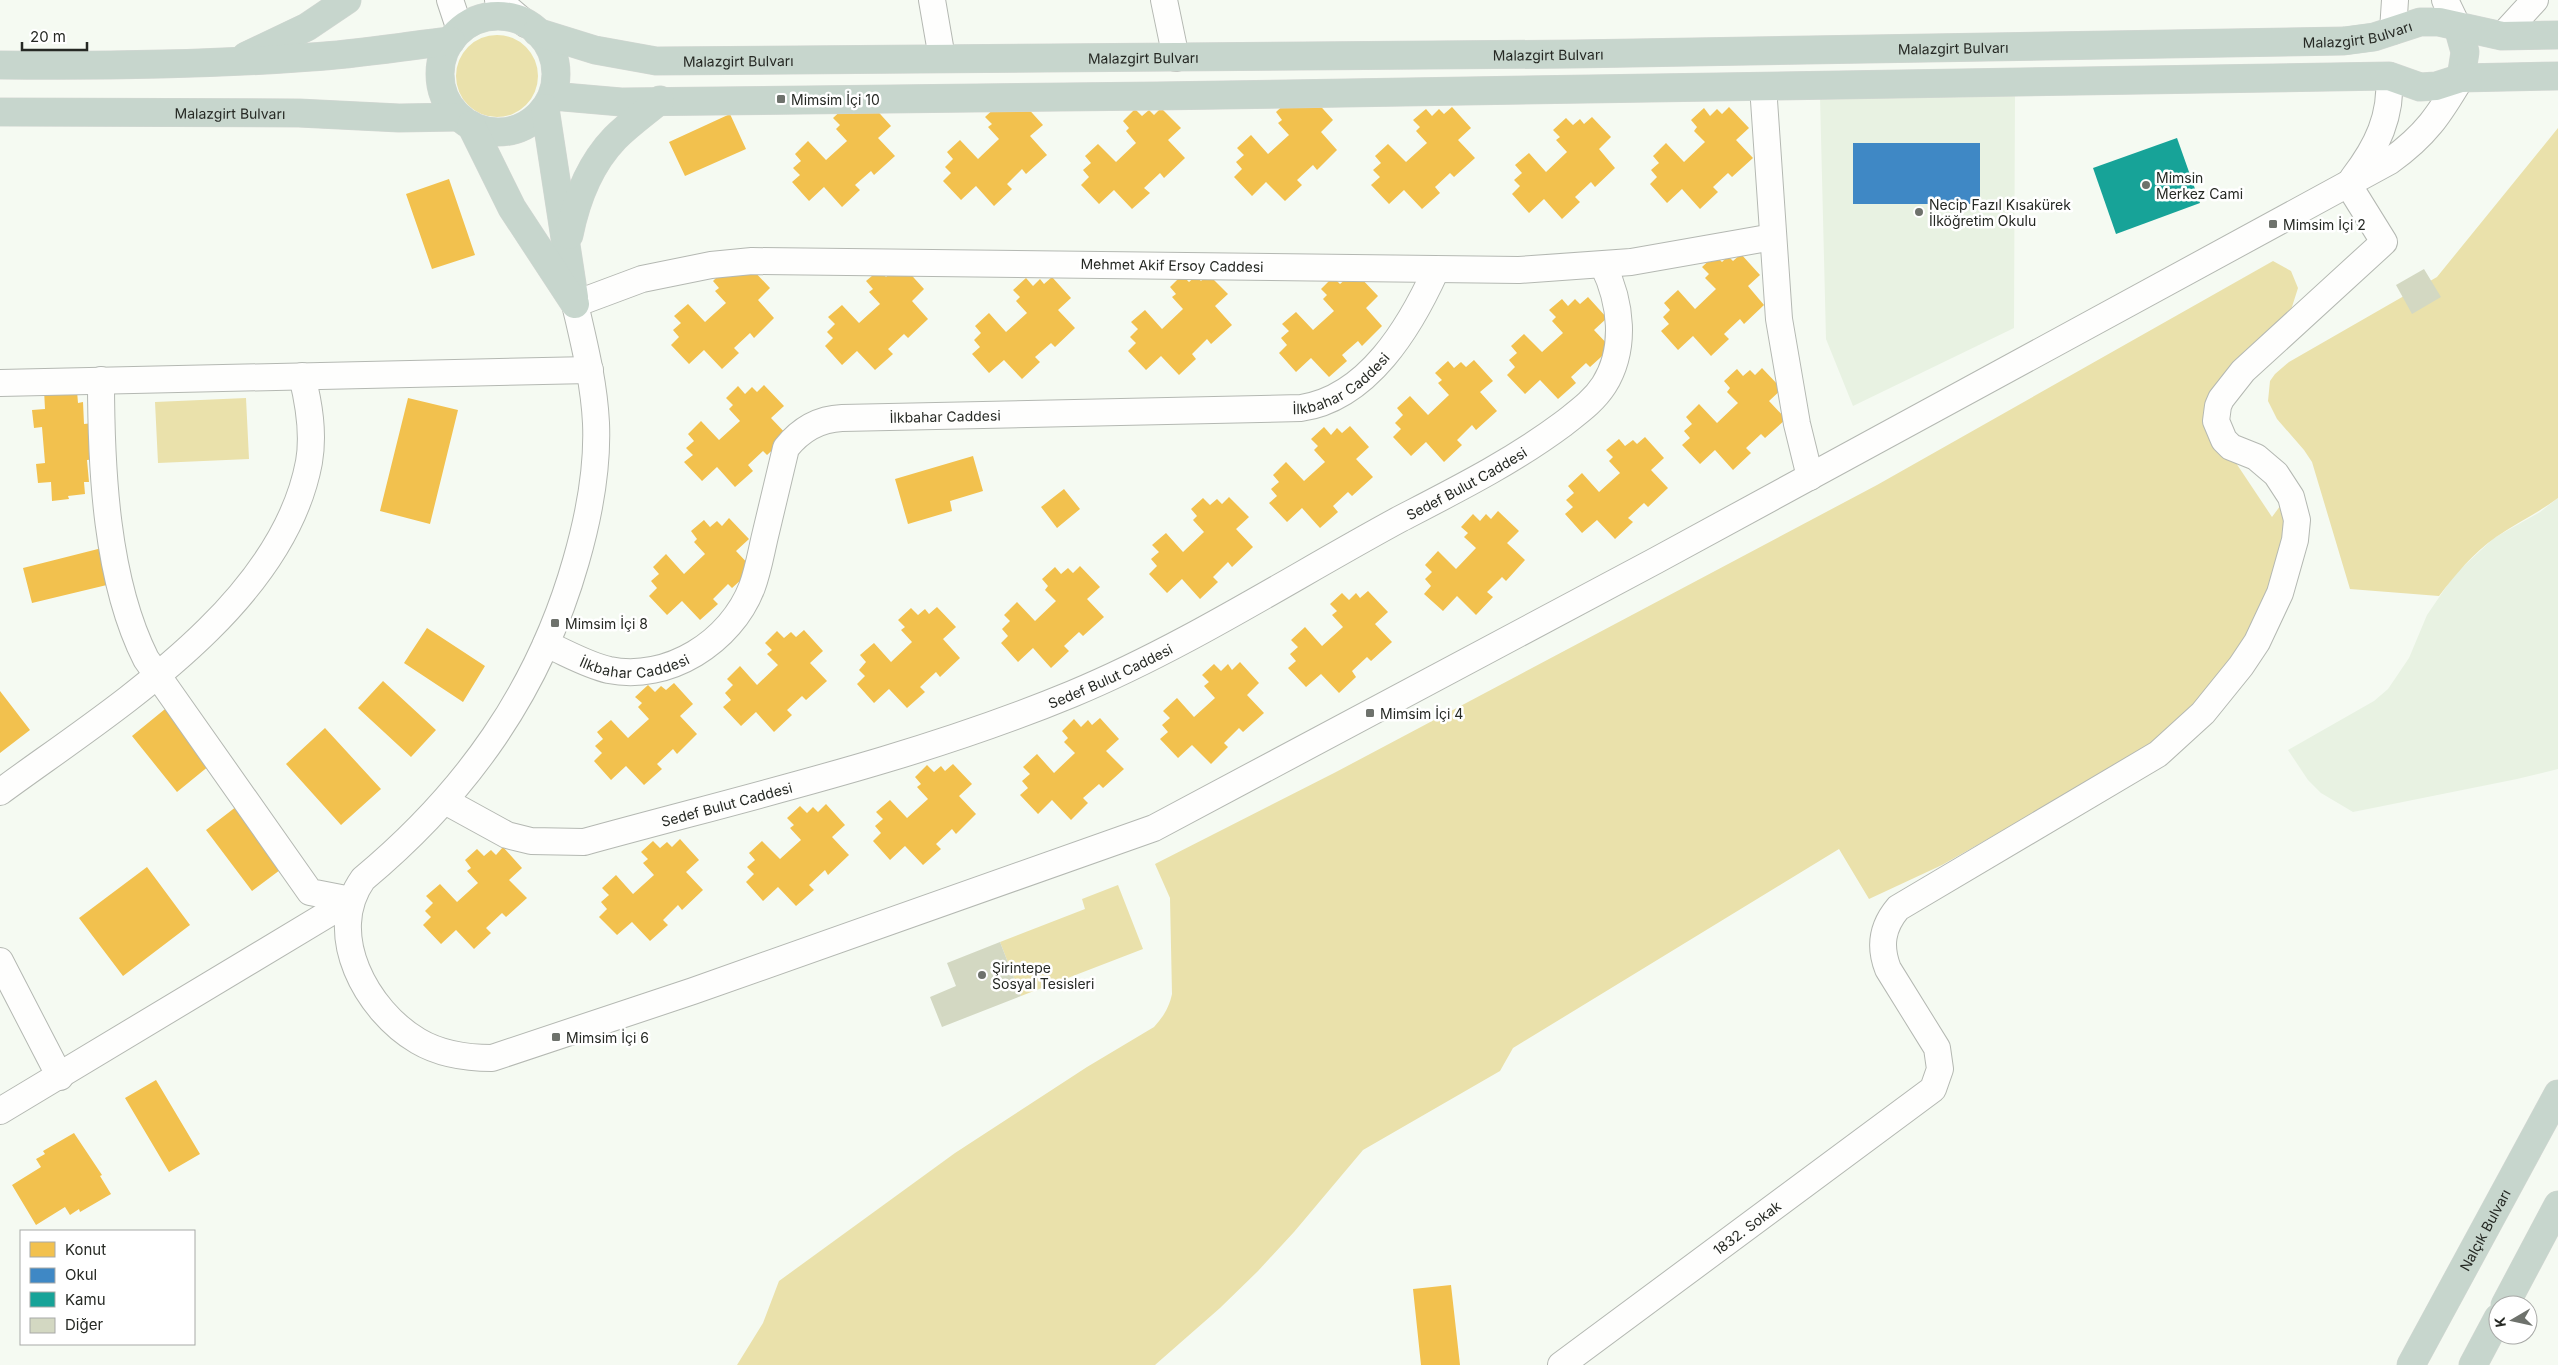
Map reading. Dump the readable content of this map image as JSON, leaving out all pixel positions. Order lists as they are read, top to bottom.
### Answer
{
  "streets": {
    "highway": ["Malazgirt Bulvarı", "Nalçık Bulvarı"],
    "street": [
      "Mehmet Akif Ersoy Caddesi",
      "İlkbahar Caddesi",
      "Sedef Bulut Caddesi",
      "1832. Sokak"
    ]
  },
  "crossings": [
    ["Mehmet Akif Ersoy Caddesi", "İlkbahar Caddesi"],
    ["Mehmet Akif Ersoy Caddesi", "Sedef Bulut Caddesi"]
  ],
  "places": {
    "transit": [
      "Mimsim İçi 10",
      "Mimsim İçi 2",
      "Mimsim İçi 8",
      "Mimsim İçi 4",
      "Mimsim İçi 6"
    ],
    "other": ["Mimsin Merkez Cami", "Necip Fazıl Kısakürek İlköğretim Okulu", "Şirintepe Sosyal Tesisleri"]
  },
  "legend": [
    "Konut",
    "Okul",
    "Kamu",
    "Diğer"
  ],
  "scale_bar": "20 m",
  "north": "left"
}
